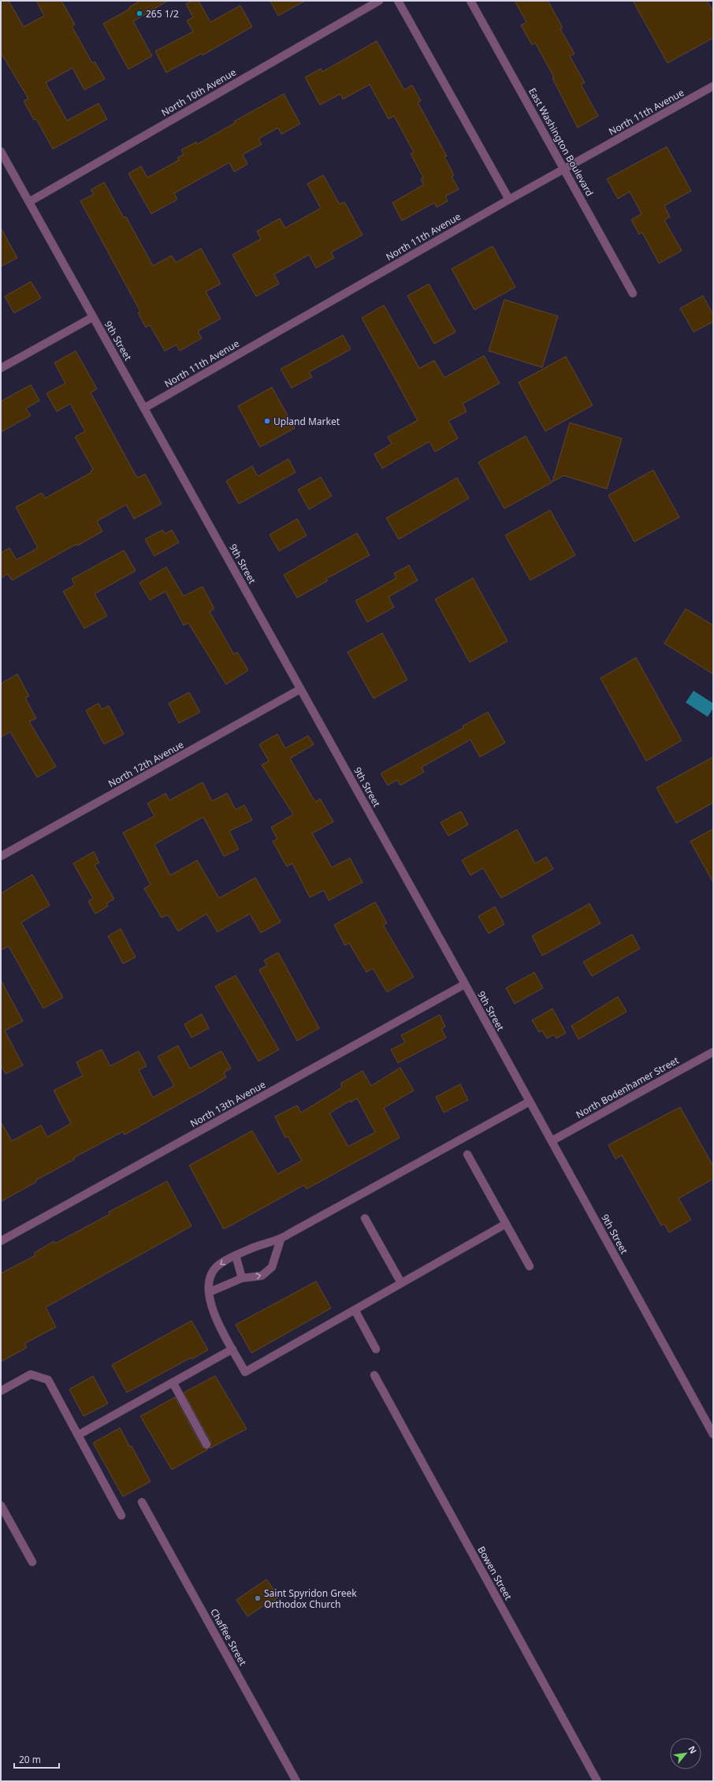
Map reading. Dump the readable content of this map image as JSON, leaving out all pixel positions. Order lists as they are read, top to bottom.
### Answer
{
  "streets": {
    "street": [
      "North 10th Avenue",
      "North 11th Avenue",
      "East Washington Boulevard",
      "9th Street",
      "North 12th Avenue",
      "North Bodenhamer Street",
      "North 13th Avenue",
      "Bowen Street",
      "Chaffee Street"
    ]
  },
  "crossings": [
    ["North 10th Avenue", "9th Street"],
    ["North 11th Avenue", "East Washington Boulevard"],
    ["North 11th Avenue", "9th Street"],
    ["9th Street", "North 12th Avenue"],
    ["9th Street", "North Bodenhamer Street"],
    ["9th Street", "North 13th Avenue"]
  ],
  "places": ["265 1/2", "Upland Market", "Saint Spyridon Greek Orthodox Church"],
  "scale_bar": "20 m",
  "north": "top right"
}
